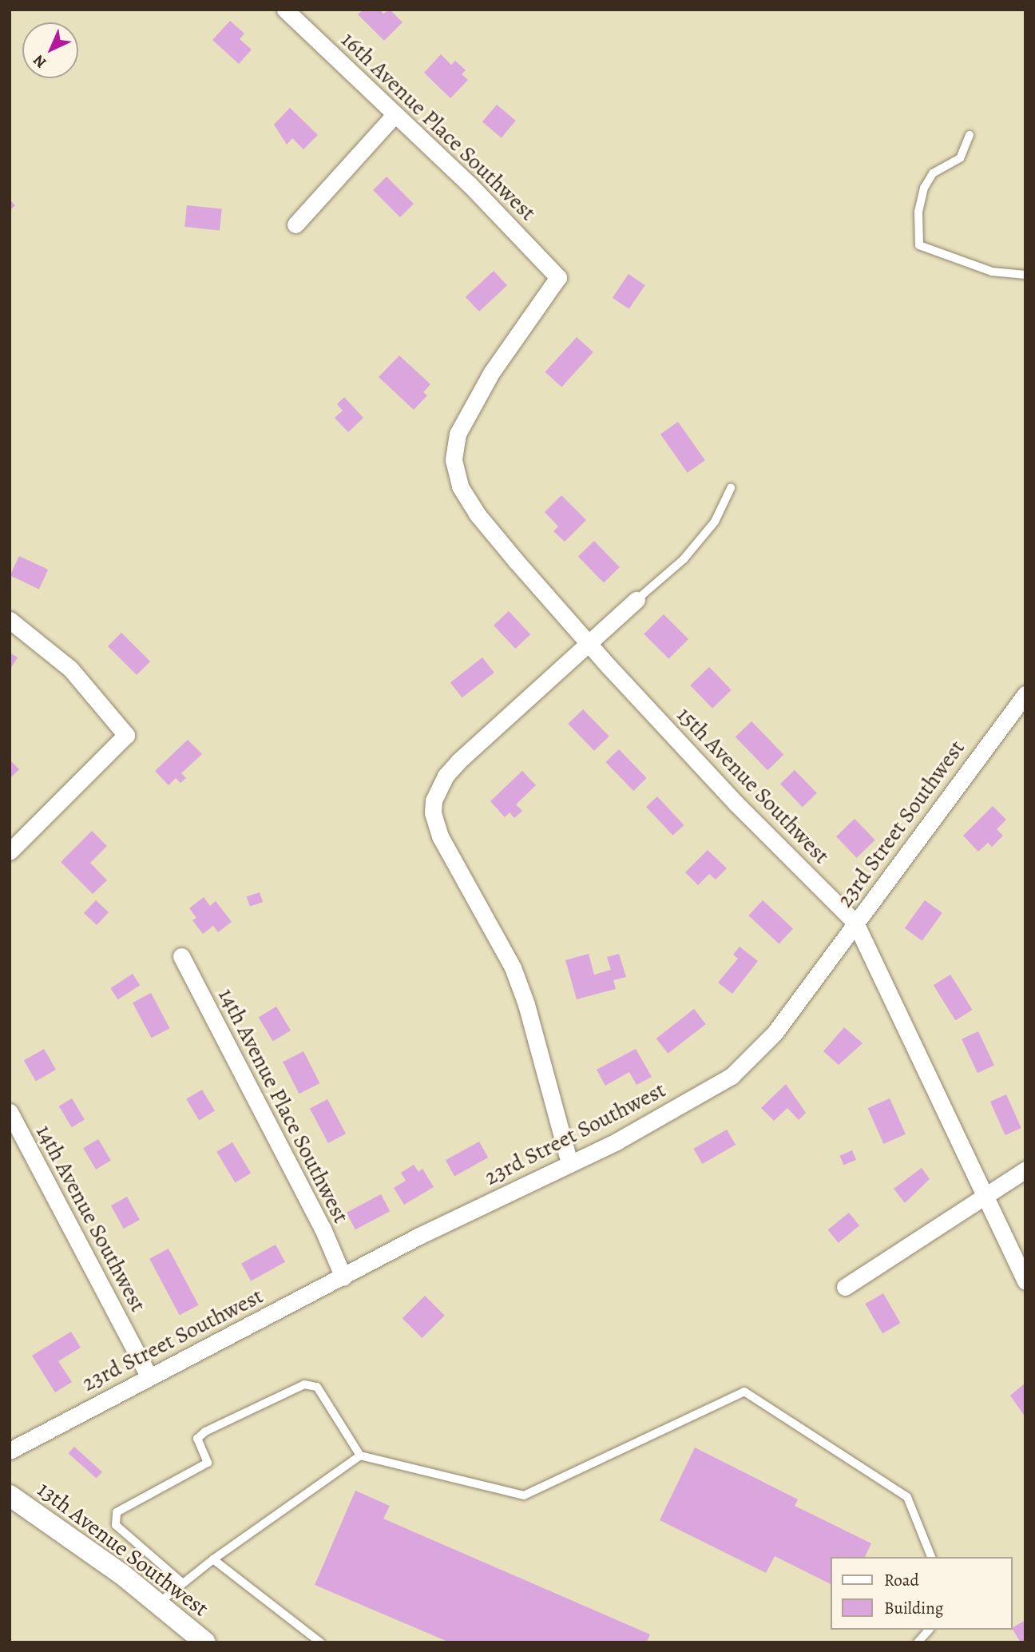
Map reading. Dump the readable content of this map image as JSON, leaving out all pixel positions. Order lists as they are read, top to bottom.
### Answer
{
  "streets": {
    "street": [
      "16th Avenue Place Southwest",
      "15th Avenue Southwest",
      "23rd Street Southwest",
      "14th Avenue Place Southwest",
      "14th Avenue Southwest",
      "13th Avenue Southwest"
    ]
  },
  "crossings": [
    ["16th Avenue Place Southwest", "15th Avenue Southwest"],
    ["15th Avenue Southwest", "23rd Street Southwest"],
    ["23rd Street Southwest", "14th Avenue Place Southwest"],
    ["23rd Street Southwest", "14th Avenue Southwest"]
  ],
  "legend": ["Road", "Building"],
  "north": "bottom left"
}
